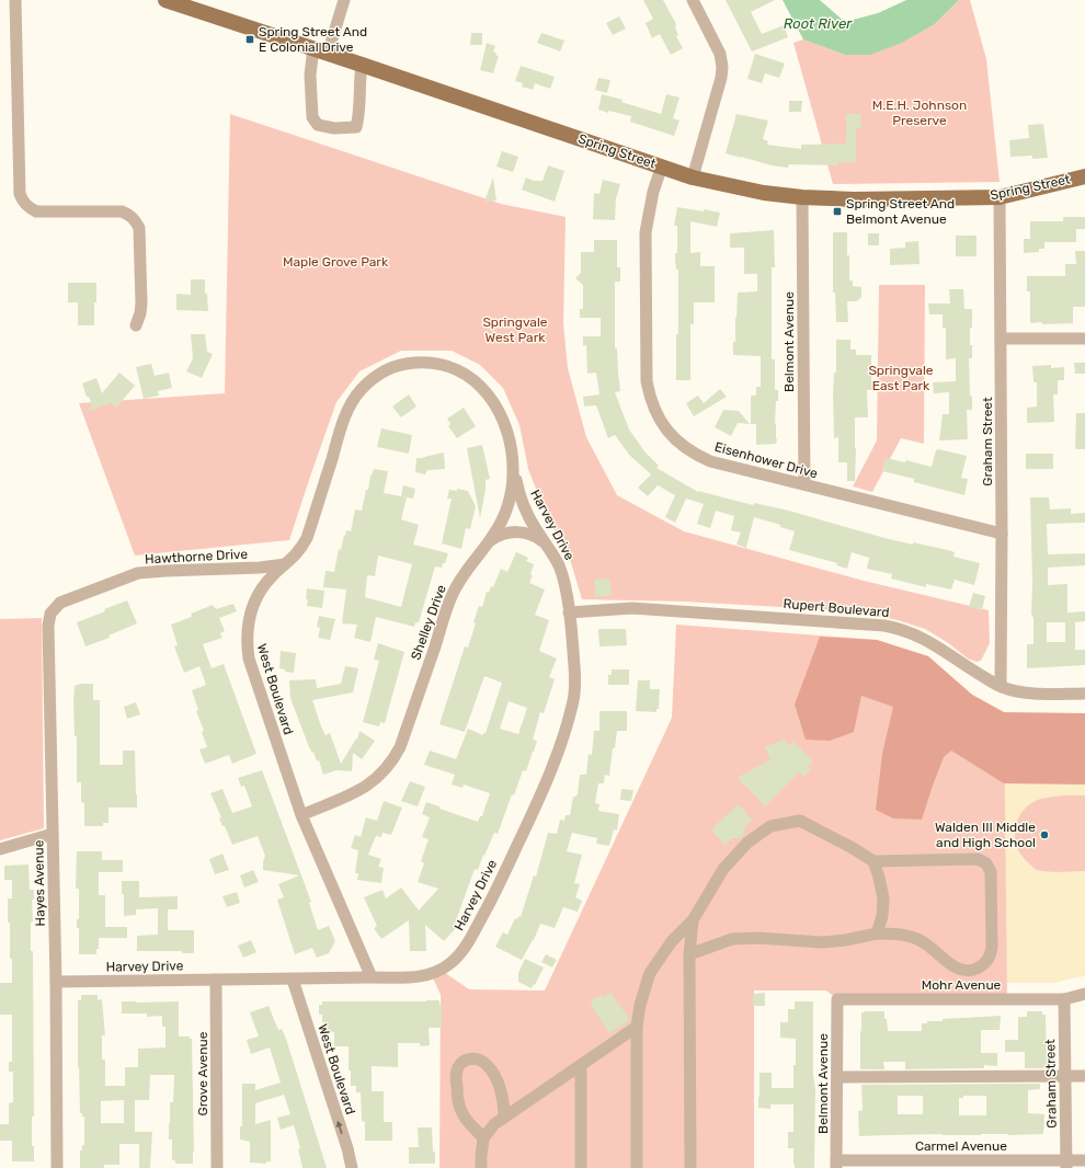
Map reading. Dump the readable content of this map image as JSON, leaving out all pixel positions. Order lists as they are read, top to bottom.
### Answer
{
  "streets": {
    "main road": ["Spring Street"],
    "street": [
      "Belmont Avenue",
      "Graham Street",
      "Eisenhower Drive",
      "Harvey Drive",
      "Hawthorne Drive",
      "Rupert Boulevard",
      "Shelley Drive",
      "West Boulevard",
      "Hayes Avenue",
      "Mohr Avenue",
      "Grove Avenue",
      "Carmel Avenue"
    ]
  },
  "crossings": [
    ["Spring Street", "Belmont Avenue"],
    ["Spring Street", "Graham Street"],
    ["Spring Street", "Eisenhower Drive"],
    ["Belmont Avenue", "Eisenhower Drive"],
    ["Belmont Avenue", "Mohr Avenue"],
    ["Belmont Avenue", "Carmel Avenue"],
    ["Graham Street", "Eisenhower Drive"],
    ["Graham Street", "Rupert Boulevard"],
    ["Graham Street", "Mohr Avenue"],
    ["Graham Street", "Carmel Avenue"],
    ["Harvey Drive", "Rupert Boulevard"],
    ["Harvey Drive", "Shelley Drive"],
    ["Harvey Drive", "West Boulevard"],
    ["Harvey Drive", "Hayes Avenue"],
    ["Harvey Drive", "Grove Avenue"],
    ["Hawthorne Drive", "West Boulevard"],
    ["Hawthorne Drive", "Hayes Avenue"],
    ["Shelley Drive", "West Boulevard"]
  ],
  "water": ["Root River"],
  "parks": [
    "M.E.H. Johnson Preserve",
    "Maple Grove Park",
    "Springvale West Park",
    "Springvale East Park"
  ],
  "places": {
    "transit": ["Spring Street And E Colonial Drive", "Spring Street And Belmont Avenue"],
    "other": ["Walden III Middle and High School"]
  }
}
